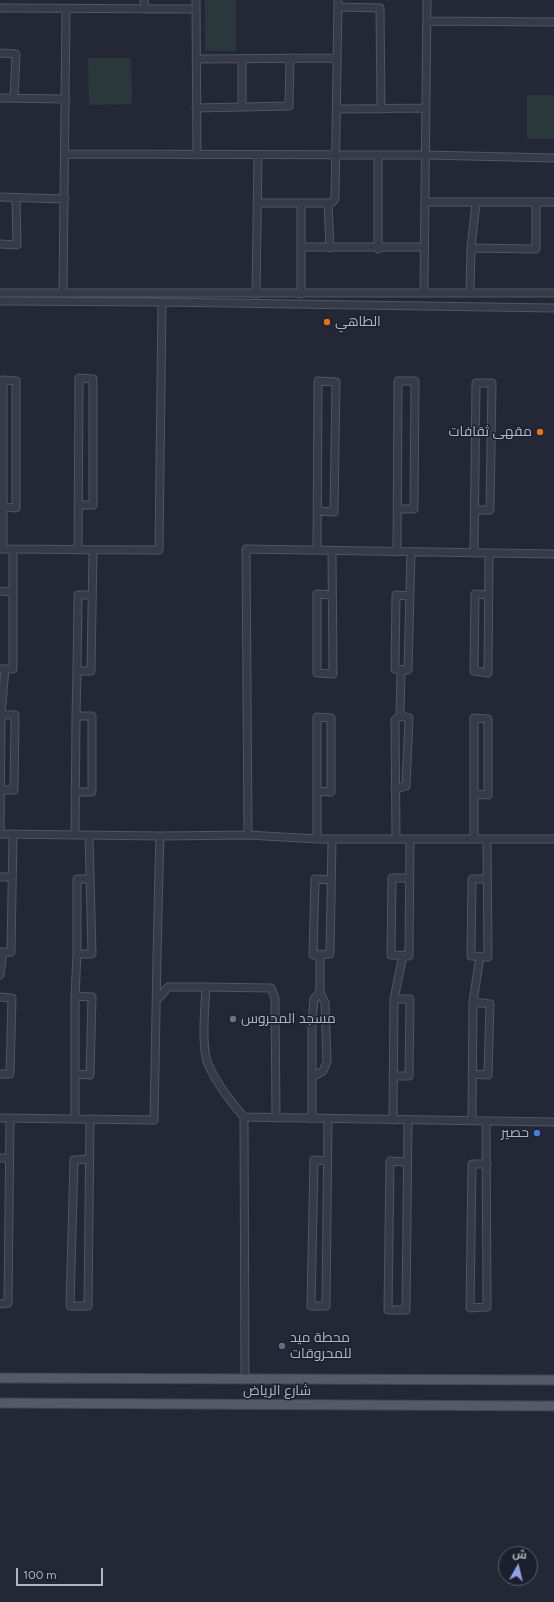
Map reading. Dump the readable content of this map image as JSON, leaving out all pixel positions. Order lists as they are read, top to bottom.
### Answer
{
  "streets": {
    "main road": ["شارع الرياض"]
  },
  "places": [
    "الطاهي",
    "مقهى ثقافات",
    "مسجد المحروس",
    "حصير",
    "محطة ميد للمحروقات"
  ],
  "scale_bar": "100 m",
  "north": "top"
}
